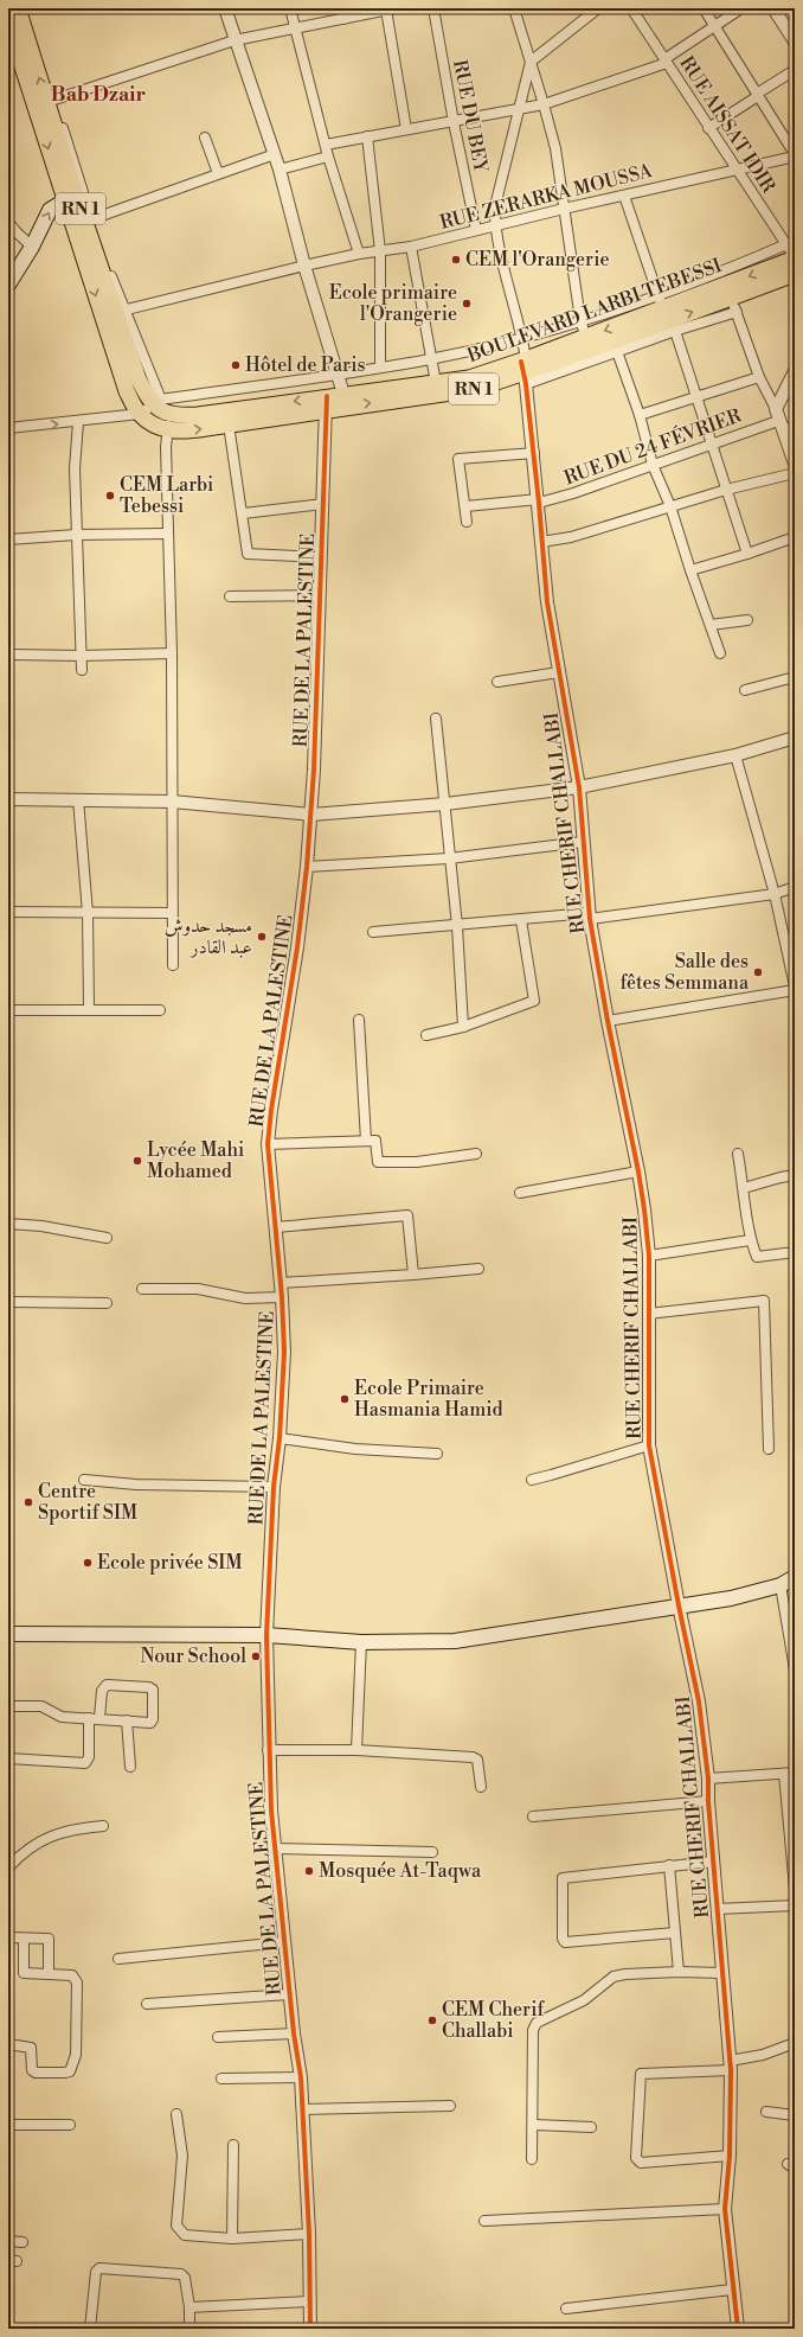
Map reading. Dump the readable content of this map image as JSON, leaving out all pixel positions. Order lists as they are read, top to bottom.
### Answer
{
  "streets": {
    "main road": ["RN 1", "BOULEVARD LARBI TEBESSI"],
    "street": [
      "RUE DU BEY",
      "RUE AISSAT IDIR",
      "RUE ZERARKA MOUSSA",
      "RUE DU 24 FÉVRIER",
      "RUE DE LA PALESTINE",
      "RUE CHERIF CHALLABI"
    ]
  },
  "crossings": [
    ["RUE DU BEY", "RUE ZERARKA MOUSSA"],
    ["RUE AISSAT IDIR", "RUE ZERARKA MOUSSA"],
    ["RUE AISSAT IDIR", "BOULEVARD LARBI TEBESSI"],
    ["RUE ZERARKA MOUSSA", "RN 1"],
    ["RN 1", "BOULEVARD LARBI TEBESSI"],
    ["BOULEVARD LARBI TEBESSI", "RUE DE LA PALESTINE"],
    ["BOULEVARD LARBI TEBESSI", "RUE CHERIF CHALLABI"],
    ["RUE DU 24 FÉVRIER", "RUE CHERIF CHALLABI"]
  ],
  "districts": ["Bab Dzair"],
  "places": [
    "CEM l'Orangerie",
    "Ecole primaire l'Orangerie",
    "Hôtel de Paris",
    "CEM Larbi Tebessi",
    "مسجد حدوش عبد القادر",
    "Salle des fêtes Semmana",
    "Lycée Mahi Mohamed",
    "Ecole Primaire Hasmania Hamid",
    "Centre Sportif SIM",
    "Ecole privée SIM",
    "Nour School",
    "Mosquée At-Taqwa",
    "CEM Cherif Challabi"
  ]
}
